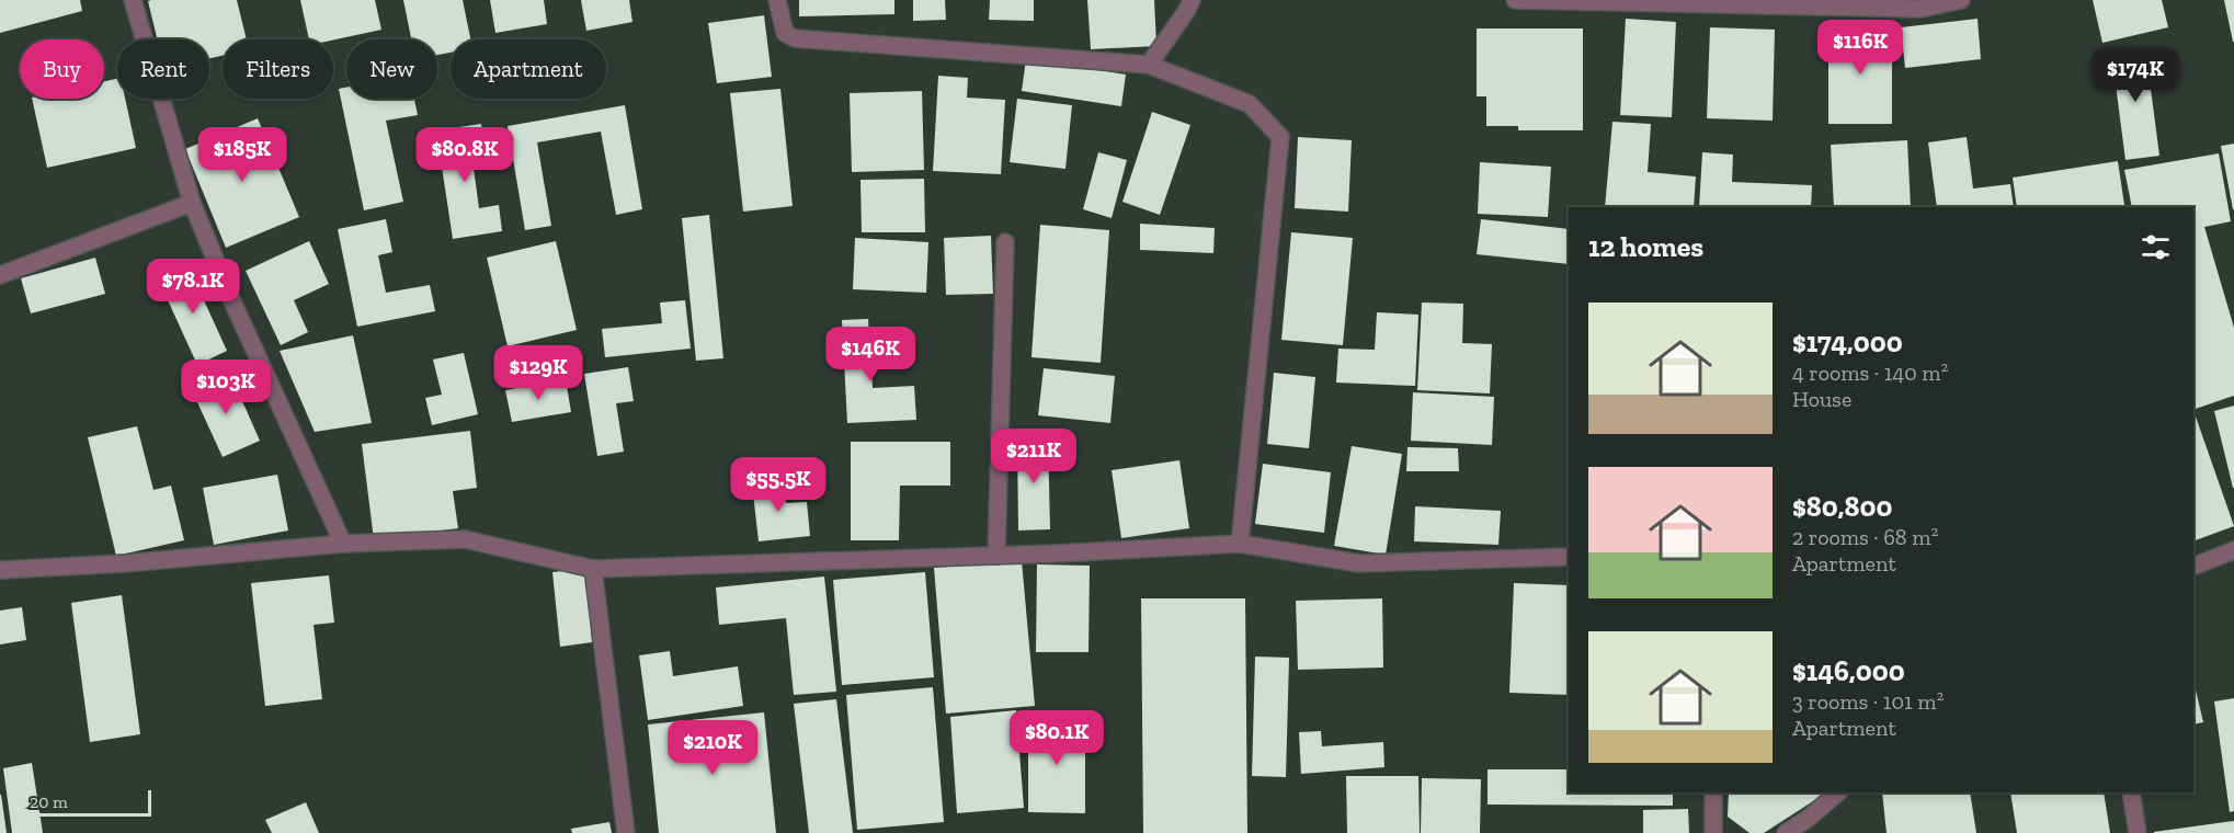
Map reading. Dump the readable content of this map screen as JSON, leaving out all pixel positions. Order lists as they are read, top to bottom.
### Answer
{
  "scale_bar": "20 m",
  "page": {
    "price": [
      "$116K",
      "$174K",
      "$185K",
      "$80.8K",
      "$78.1K",
      "$146K",
      "$129K",
      "$103K",
      "$211K",
      "$55.5K",
      "$80.1K",
      "$210K"
    ],
    "chip": [
      "Buy",
      "Rent",
      "Filters",
      "New",
      "Apartment"
    ],
    "heading": "12 homes",
    "list": [
      {
        "name": "$174,000",
        "note": "4 rooms · 140 m² · House"
      },
      {
        "name": "$80,800",
        "note": "2 rooms · 68 m² · Apartment"
      },
      {
        "name": "$146,000",
        "note": "3 rooms · 101 m² · Apartment"
      }
    ],
    "scale": "20 m"
  }
}
